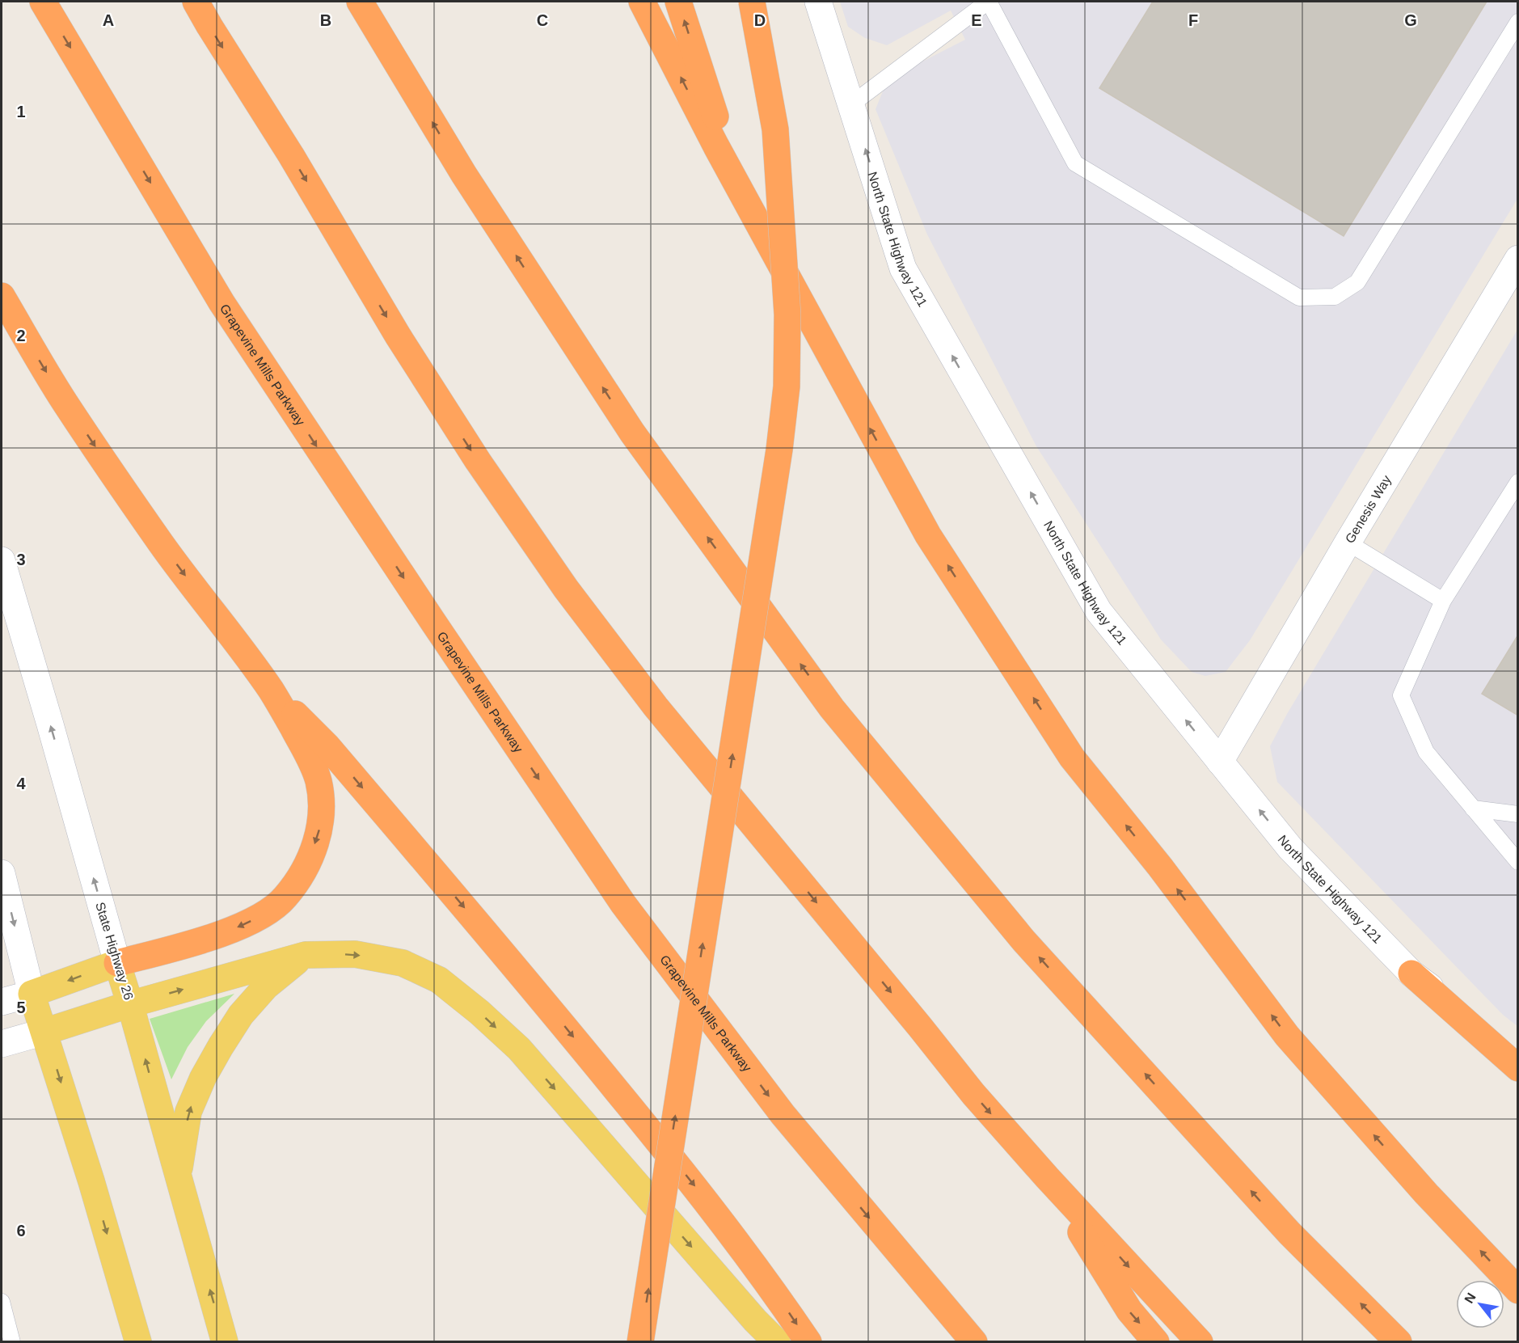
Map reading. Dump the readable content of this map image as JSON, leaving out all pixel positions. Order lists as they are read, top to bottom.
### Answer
{
  "streets": {
    "highway": ["Grapevine Mills Parkway"],
    "main road": ["North State Highway 121", "Genesis Way", "State Highway 26"]
  },
  "crossings": [
    ["North State Highway 121", "Genesis Way"]
  ],
  "one_way": ["North State Highway 121"],
  "north": "top left",
  "grid": {
    "columns": [
      "A",
      "B",
      "C",
      "D",
      "E",
      "F",
      "G"
    ],
    "rows": [
      "1",
      "2",
      "3",
      "4",
      "5",
      "6"
    ]
  }
}
